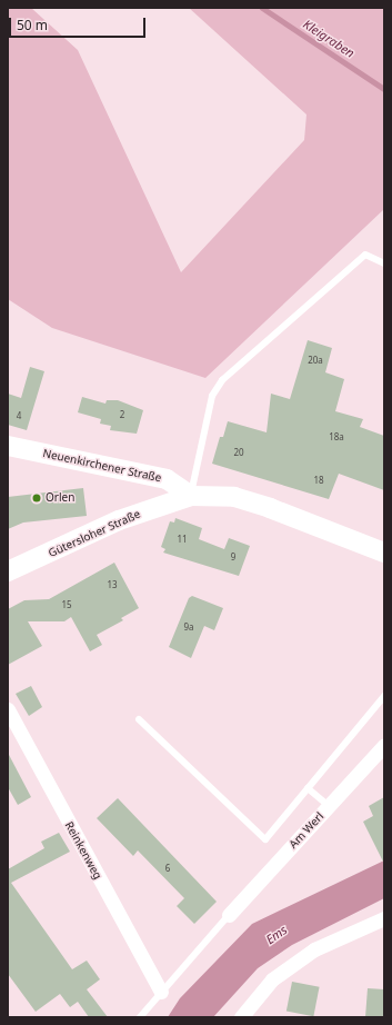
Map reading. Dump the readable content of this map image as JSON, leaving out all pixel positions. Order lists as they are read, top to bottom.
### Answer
{
  "streets": {
    "main road": ["Neuenkirchener Straße", "Gütersloher Straße"],
    "street": ["Am Werl", "Reinkenweg"]
  },
  "crossings": [
    ["Neuenkirchener Straße", "Gütersloher Straße"]
  ],
  "water": ["Kleigraben", "Ems"],
  "places": ["Orlen"],
  "house_numbers": [
    "20a",
    "2",
    "4",
    "18a",
    "20",
    "18",
    "11",
    "9",
    "13",
    "15",
    "9a",
    "6"
  ],
  "scale_bar": "50 m"
}
